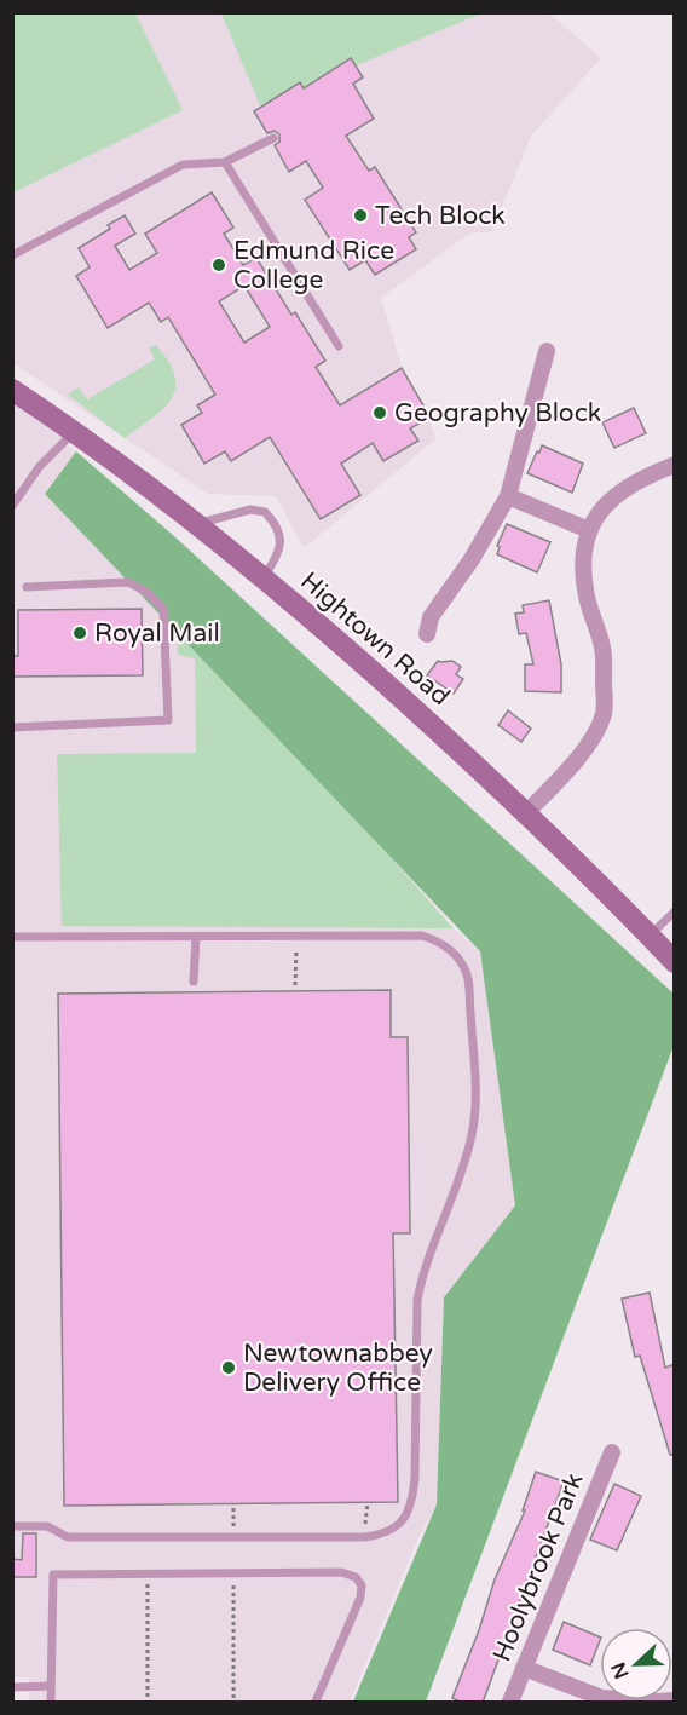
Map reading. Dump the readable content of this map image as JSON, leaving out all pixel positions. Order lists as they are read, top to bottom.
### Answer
{
  "streets": {
    "main road": ["Hightown Road"],
    "street": ["Hoolybrook Park"]
  },
  "places": [
    "Tech Block",
    "Edmund Rice College",
    "Geography Block",
    "Royal Mail",
    "Newtownabbey Delivery Office"
  ],
  "north": "left"
}
